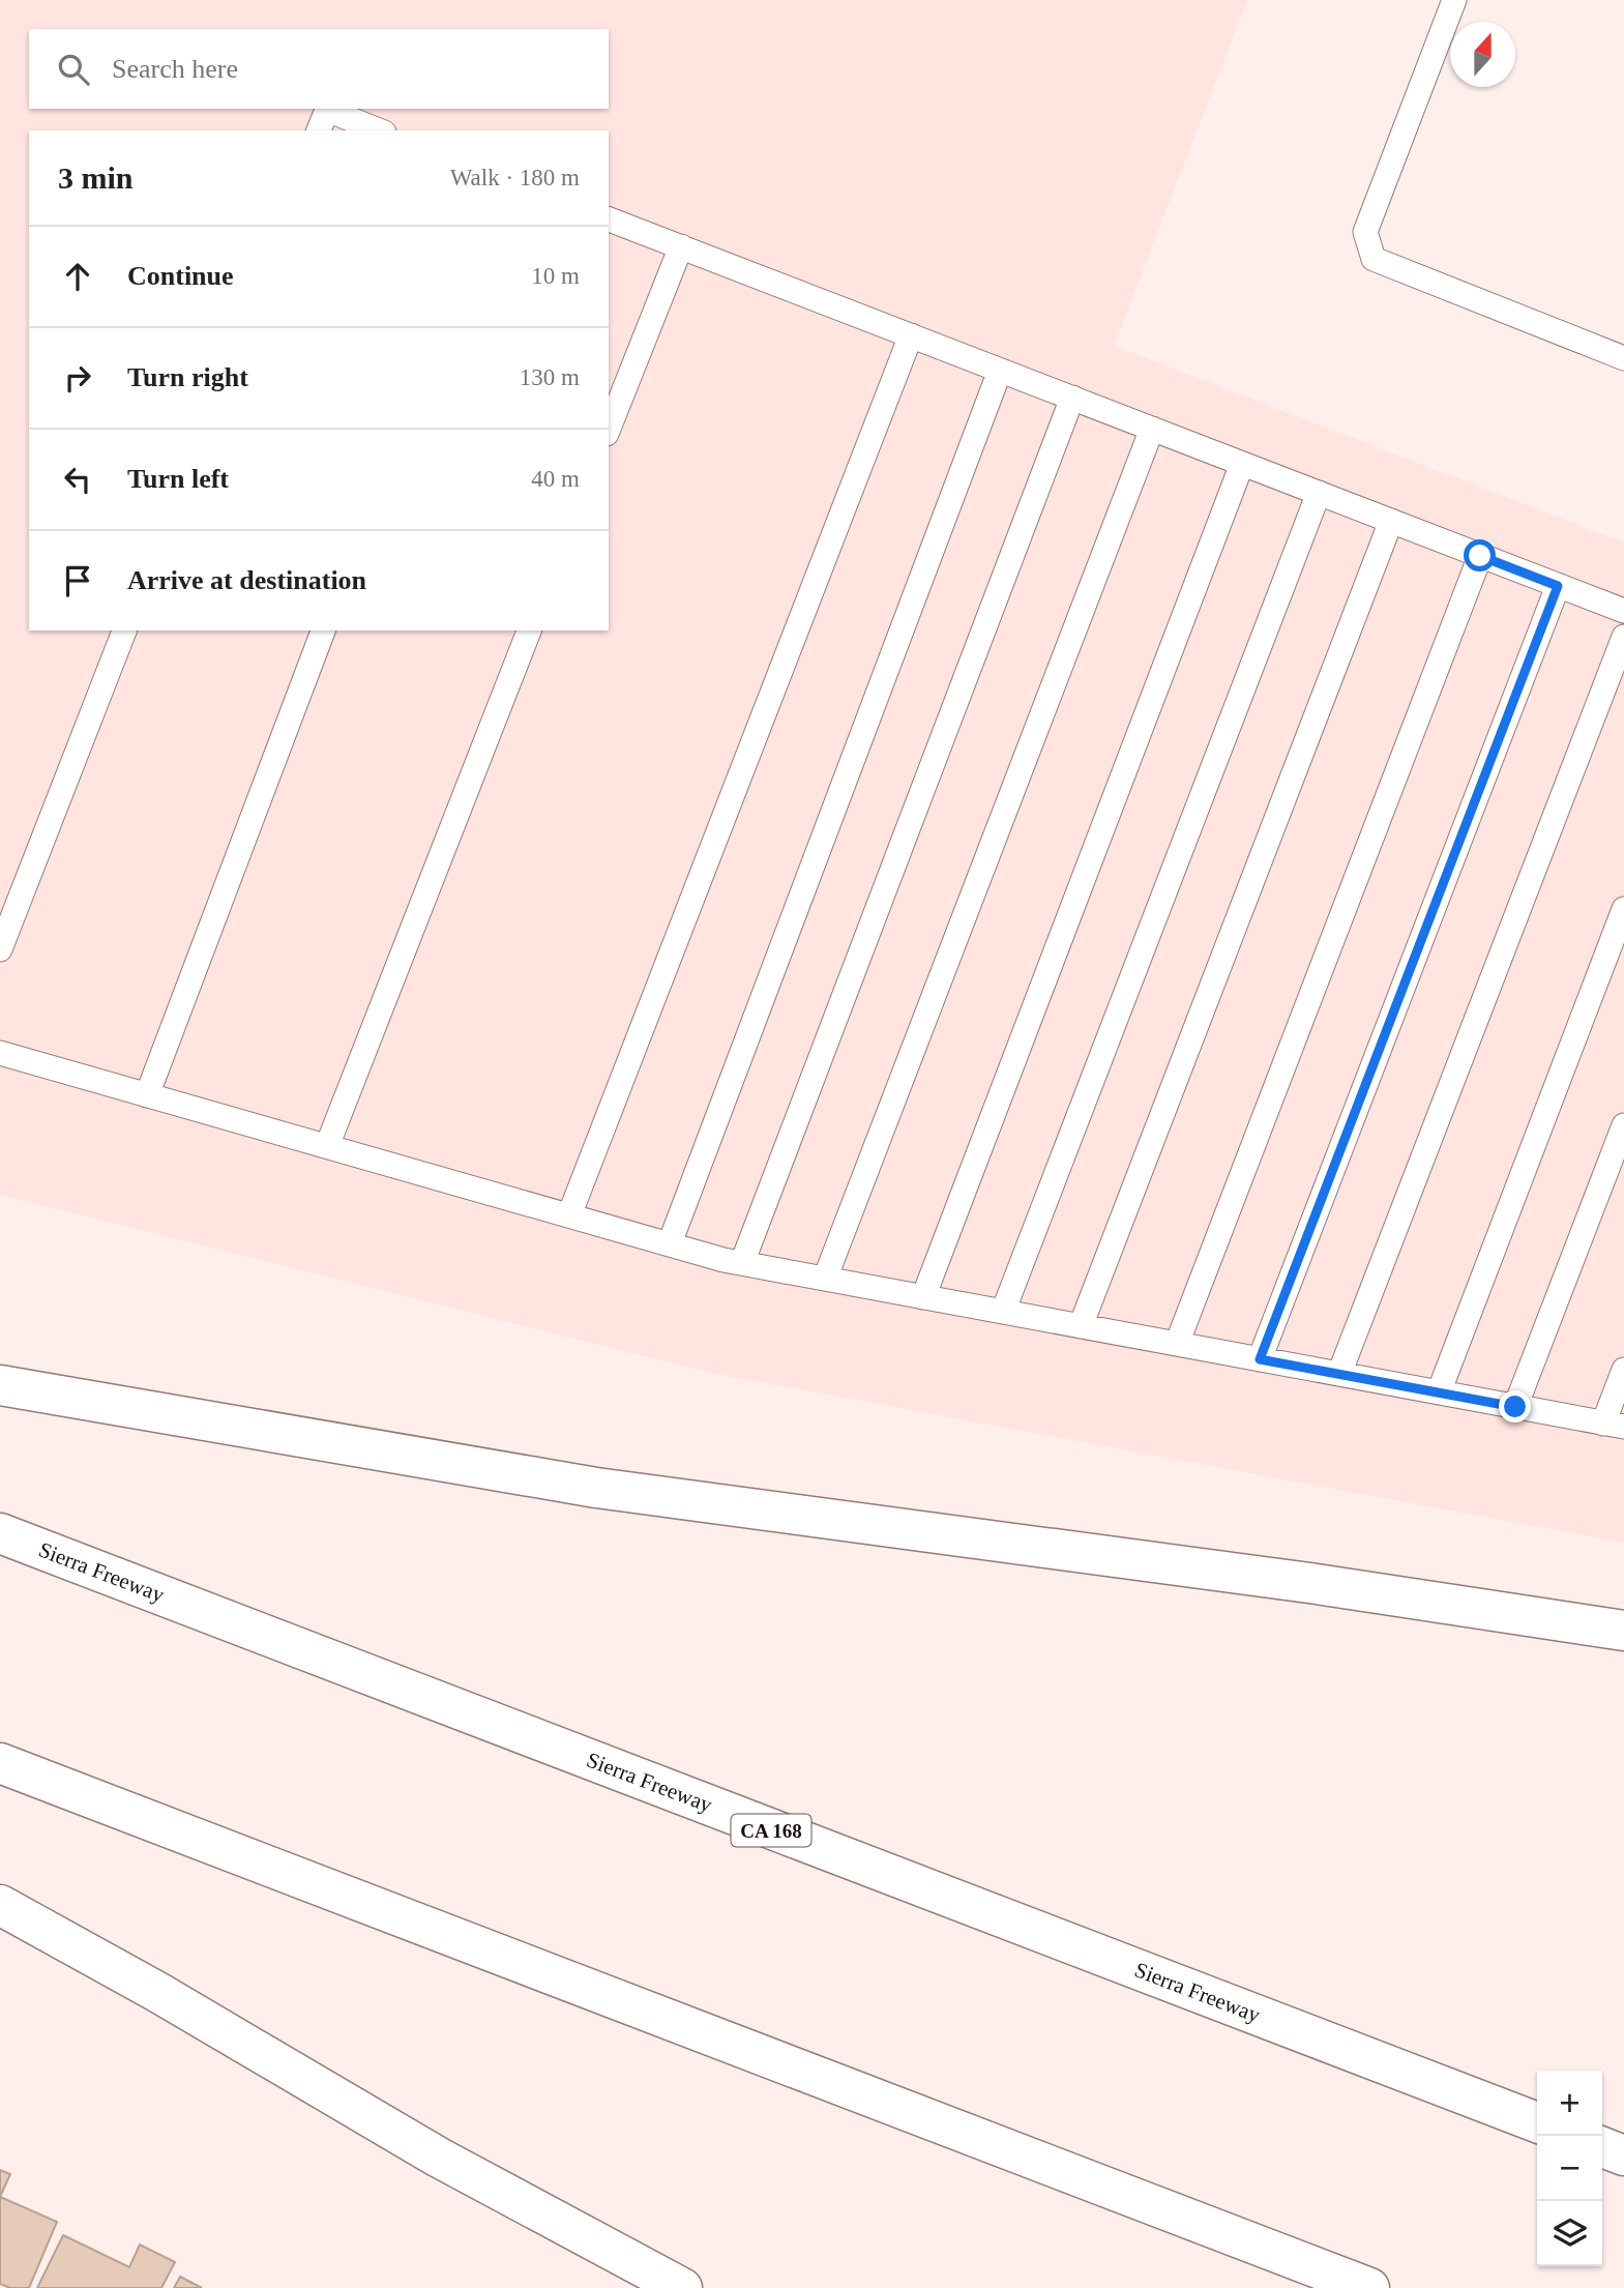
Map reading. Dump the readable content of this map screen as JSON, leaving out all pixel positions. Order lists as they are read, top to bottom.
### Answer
{
  "streets": {
    "highway": ["Sierra Freeway", "CA 168"]
  },
  "north": "top",
  "page": {
    "search": "Search here",
    "heading": ["3 min", "Walk · 180 m"],
    "list": [
      ["Continue", "10 m"],
      ["Turn right", "130 m"],
      ["Turn left", "40 m"],
      "Arrive at destination"
    ],
    "map_buttons": ["+", "−"]
  }
}
